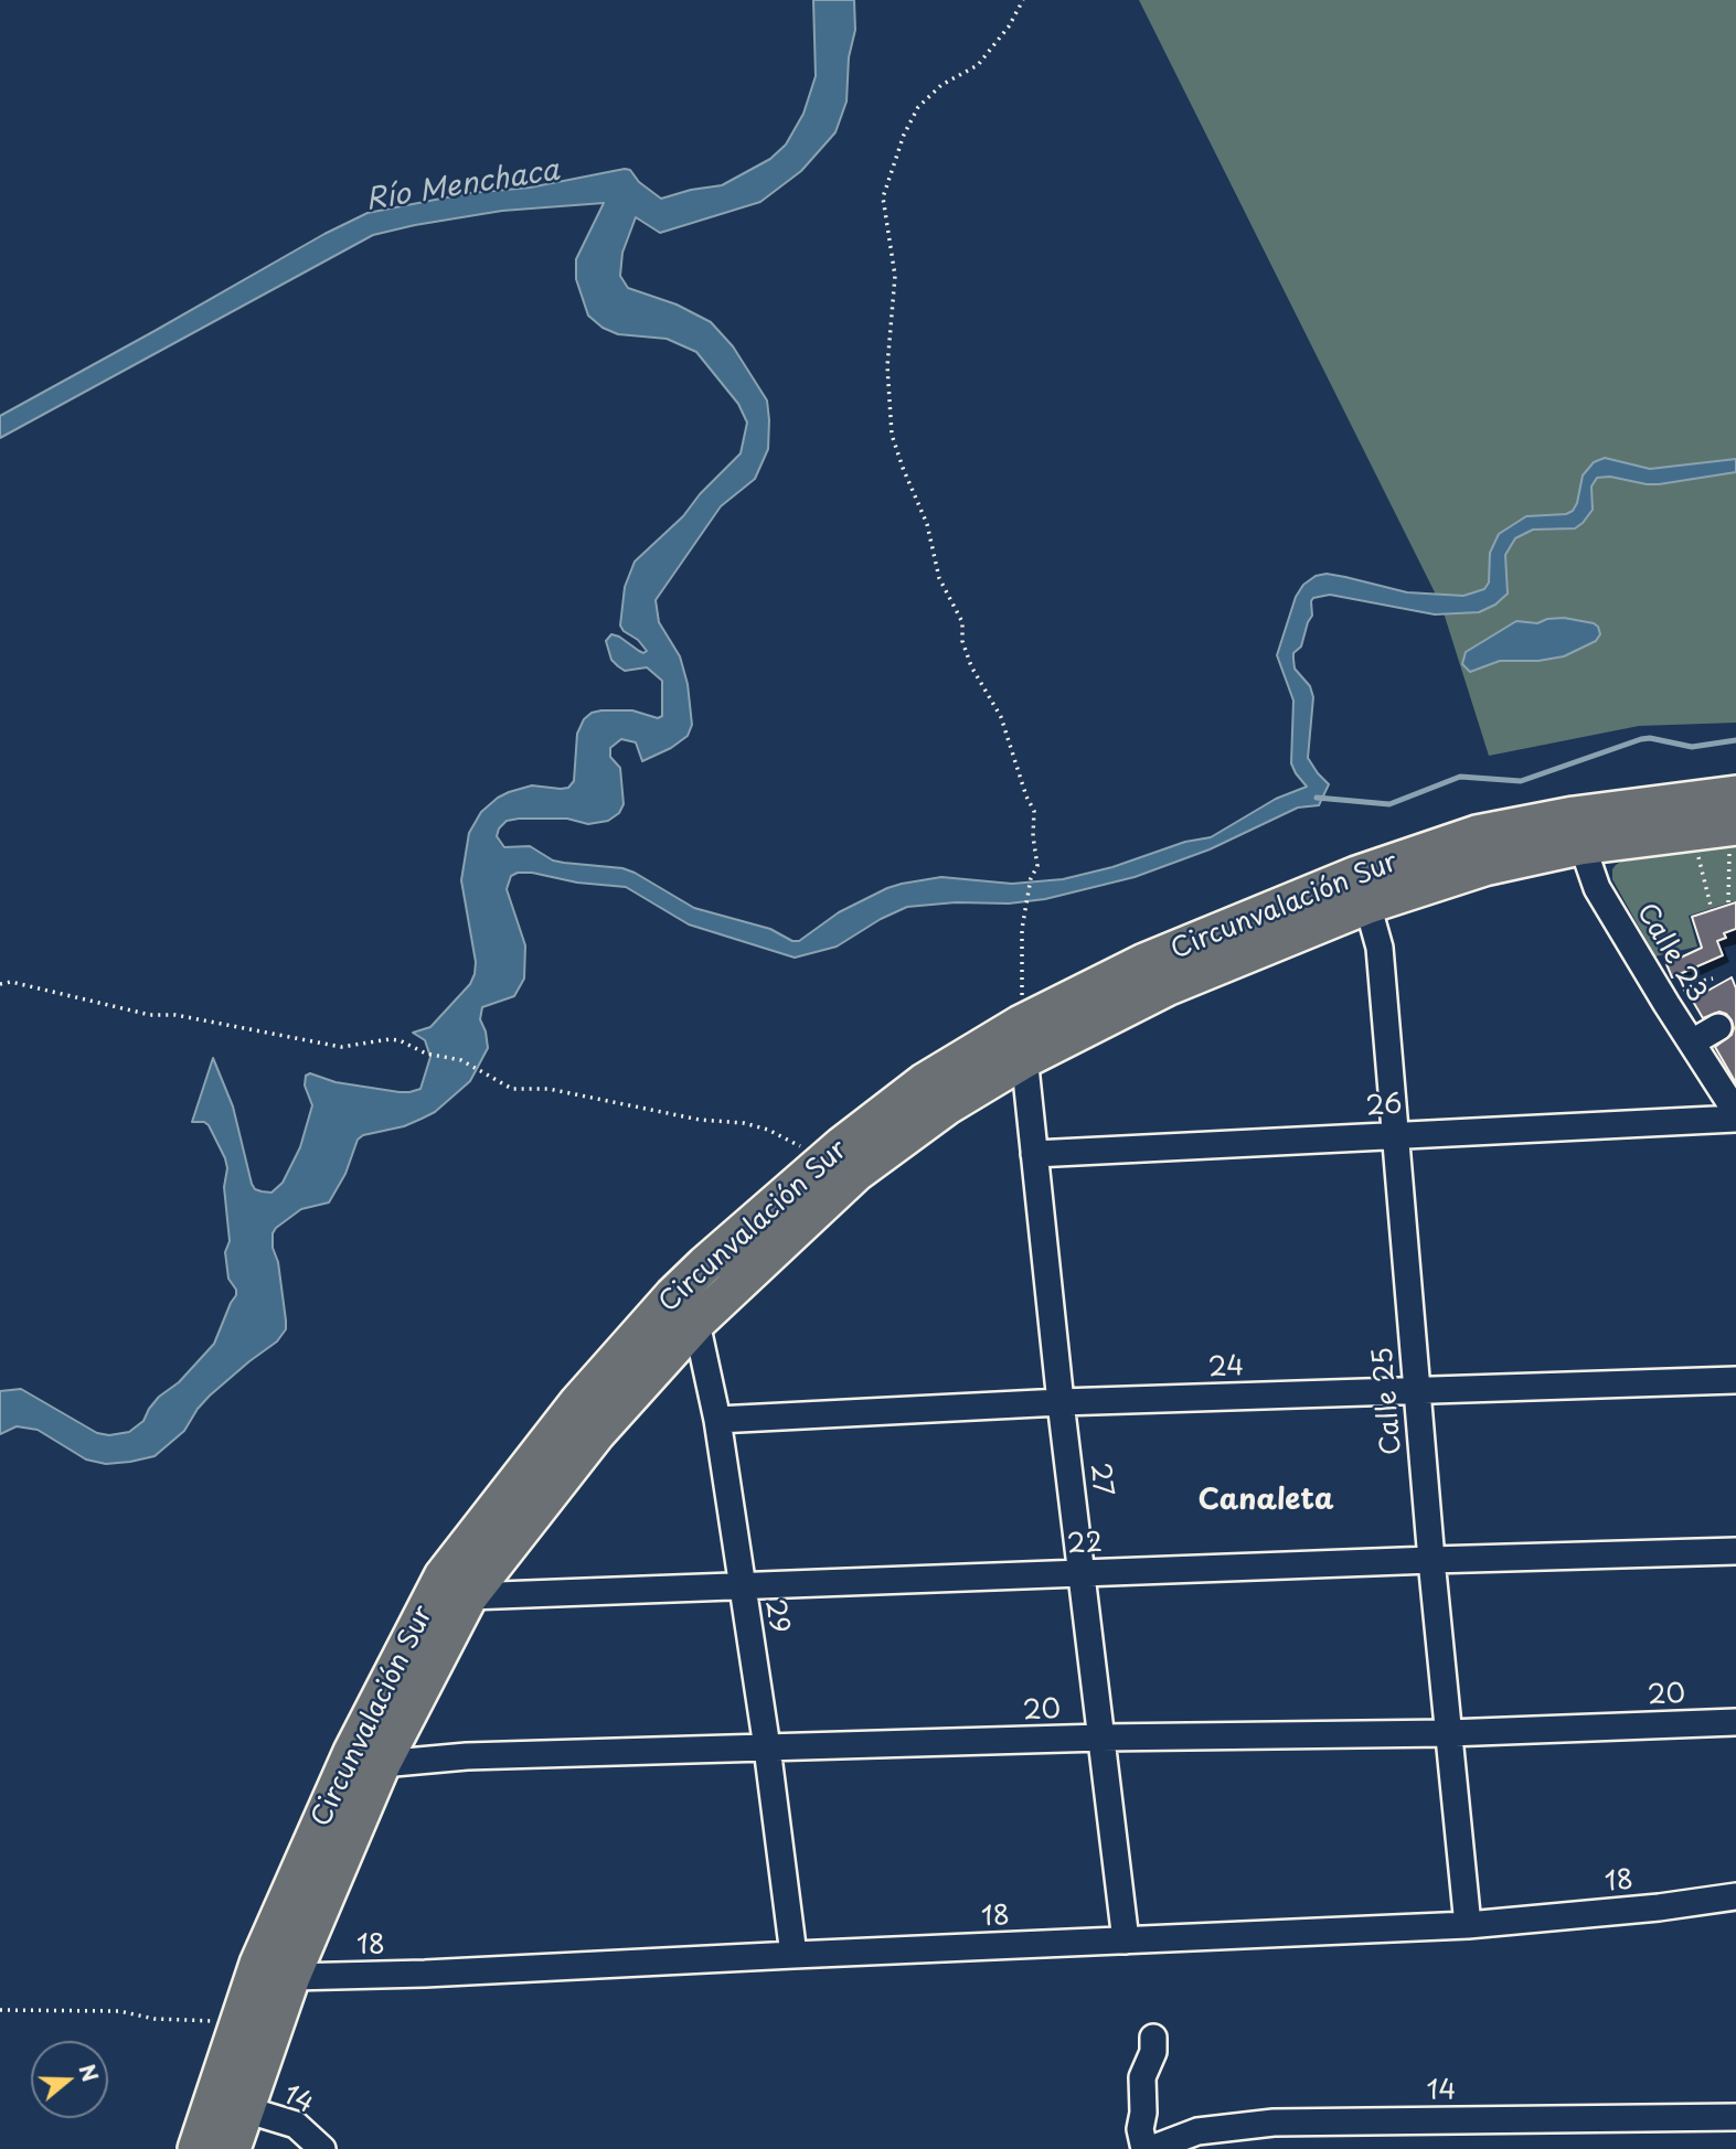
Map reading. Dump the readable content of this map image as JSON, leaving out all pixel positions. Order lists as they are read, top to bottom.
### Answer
{
  "streets": {
    "highway": ["Circunvalación Sur"],
    "street": [
      "Calle 23",
      "26",
      "24",
      "Calle 25",
      "27",
      "22",
      "29",
      "20",
      "18",
      "14"
    ]
  },
  "crossings": [
    ["Circunvalación Sur", "Calle 23"],
    ["Circunvalación Sur", "Calle 25"],
    ["Circunvalación Sur", "27"],
    ["Circunvalación Sur", "22"],
    ["Circunvalación Sur", "29"],
    ["Circunvalación Sur", "20"],
    ["Circunvalación Sur", "18"],
    ["Circunvalación Sur", "14"],
    ["26", "Calle 25"],
    ["26", "27"],
    ["24", "Calle 25"],
    ["24", "27"],
    ["24", "29"],
    ["Calle 25", "22"],
    ["Calle 25", "20"],
    ["Calle 25", "18"],
    ["27", "22"],
    ["27", "20"],
    ["27", "18"],
    ["22", "29"],
    ["29", "20"],
    ["29", "18"]
  ],
  "districts": ["Canaleta"],
  "water": ["Río Menchaca"],
  "north": "right"
}
